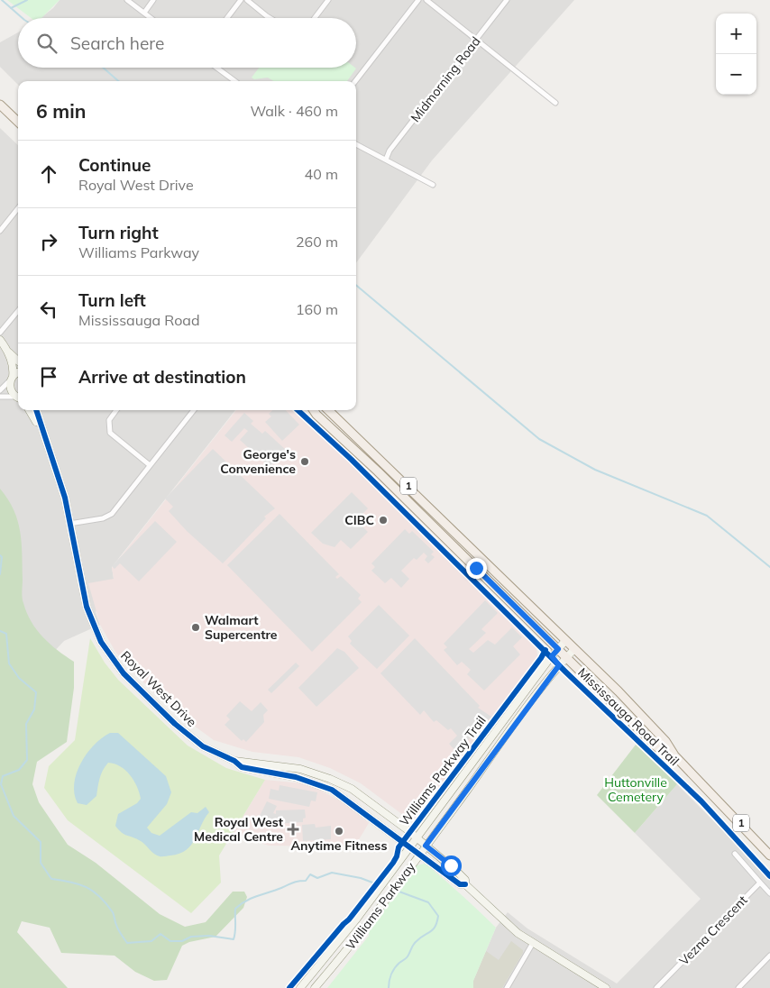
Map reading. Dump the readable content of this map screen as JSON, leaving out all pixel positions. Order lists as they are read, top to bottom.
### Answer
{
  "streets": {
    "main road": ["1"],
    "street": [
      "Midmorning Road",
      "Royal West Drive",
      "Williams Parkway",
      "Vezna Crescent"
    ],
    "cycle path": ["Mississauga Road Trail", "Williams Parkway Trail"]
  },
  "crossings": [
    ["1", "Williams Parkway"],
    ["Royal West Drive", "Williams Parkway"]
  ],
  "parks": ["Huttonville Cemetery"],
  "places": {
    "other": [
      "George's Convenience",
      "CIBC",
      "Walmart Supercentre",
      "Anytime Fitness"
    ],
    "health": ["Royal West Medical Centre"]
  },
  "page": {
    "map_buttons": ["+", "−"],
    "search": "Search here",
    "heading": ["6 min", "Walk · 460 m"],
    "list": [
      ["Continue", "Royal West Drive", "40 m"],
      ["Turn right", "Williams Parkway", "260 m"],
      ["Turn left", "Mississauga Road", "160 m"],
      "Arrive at destination"
    ]
  }
}
